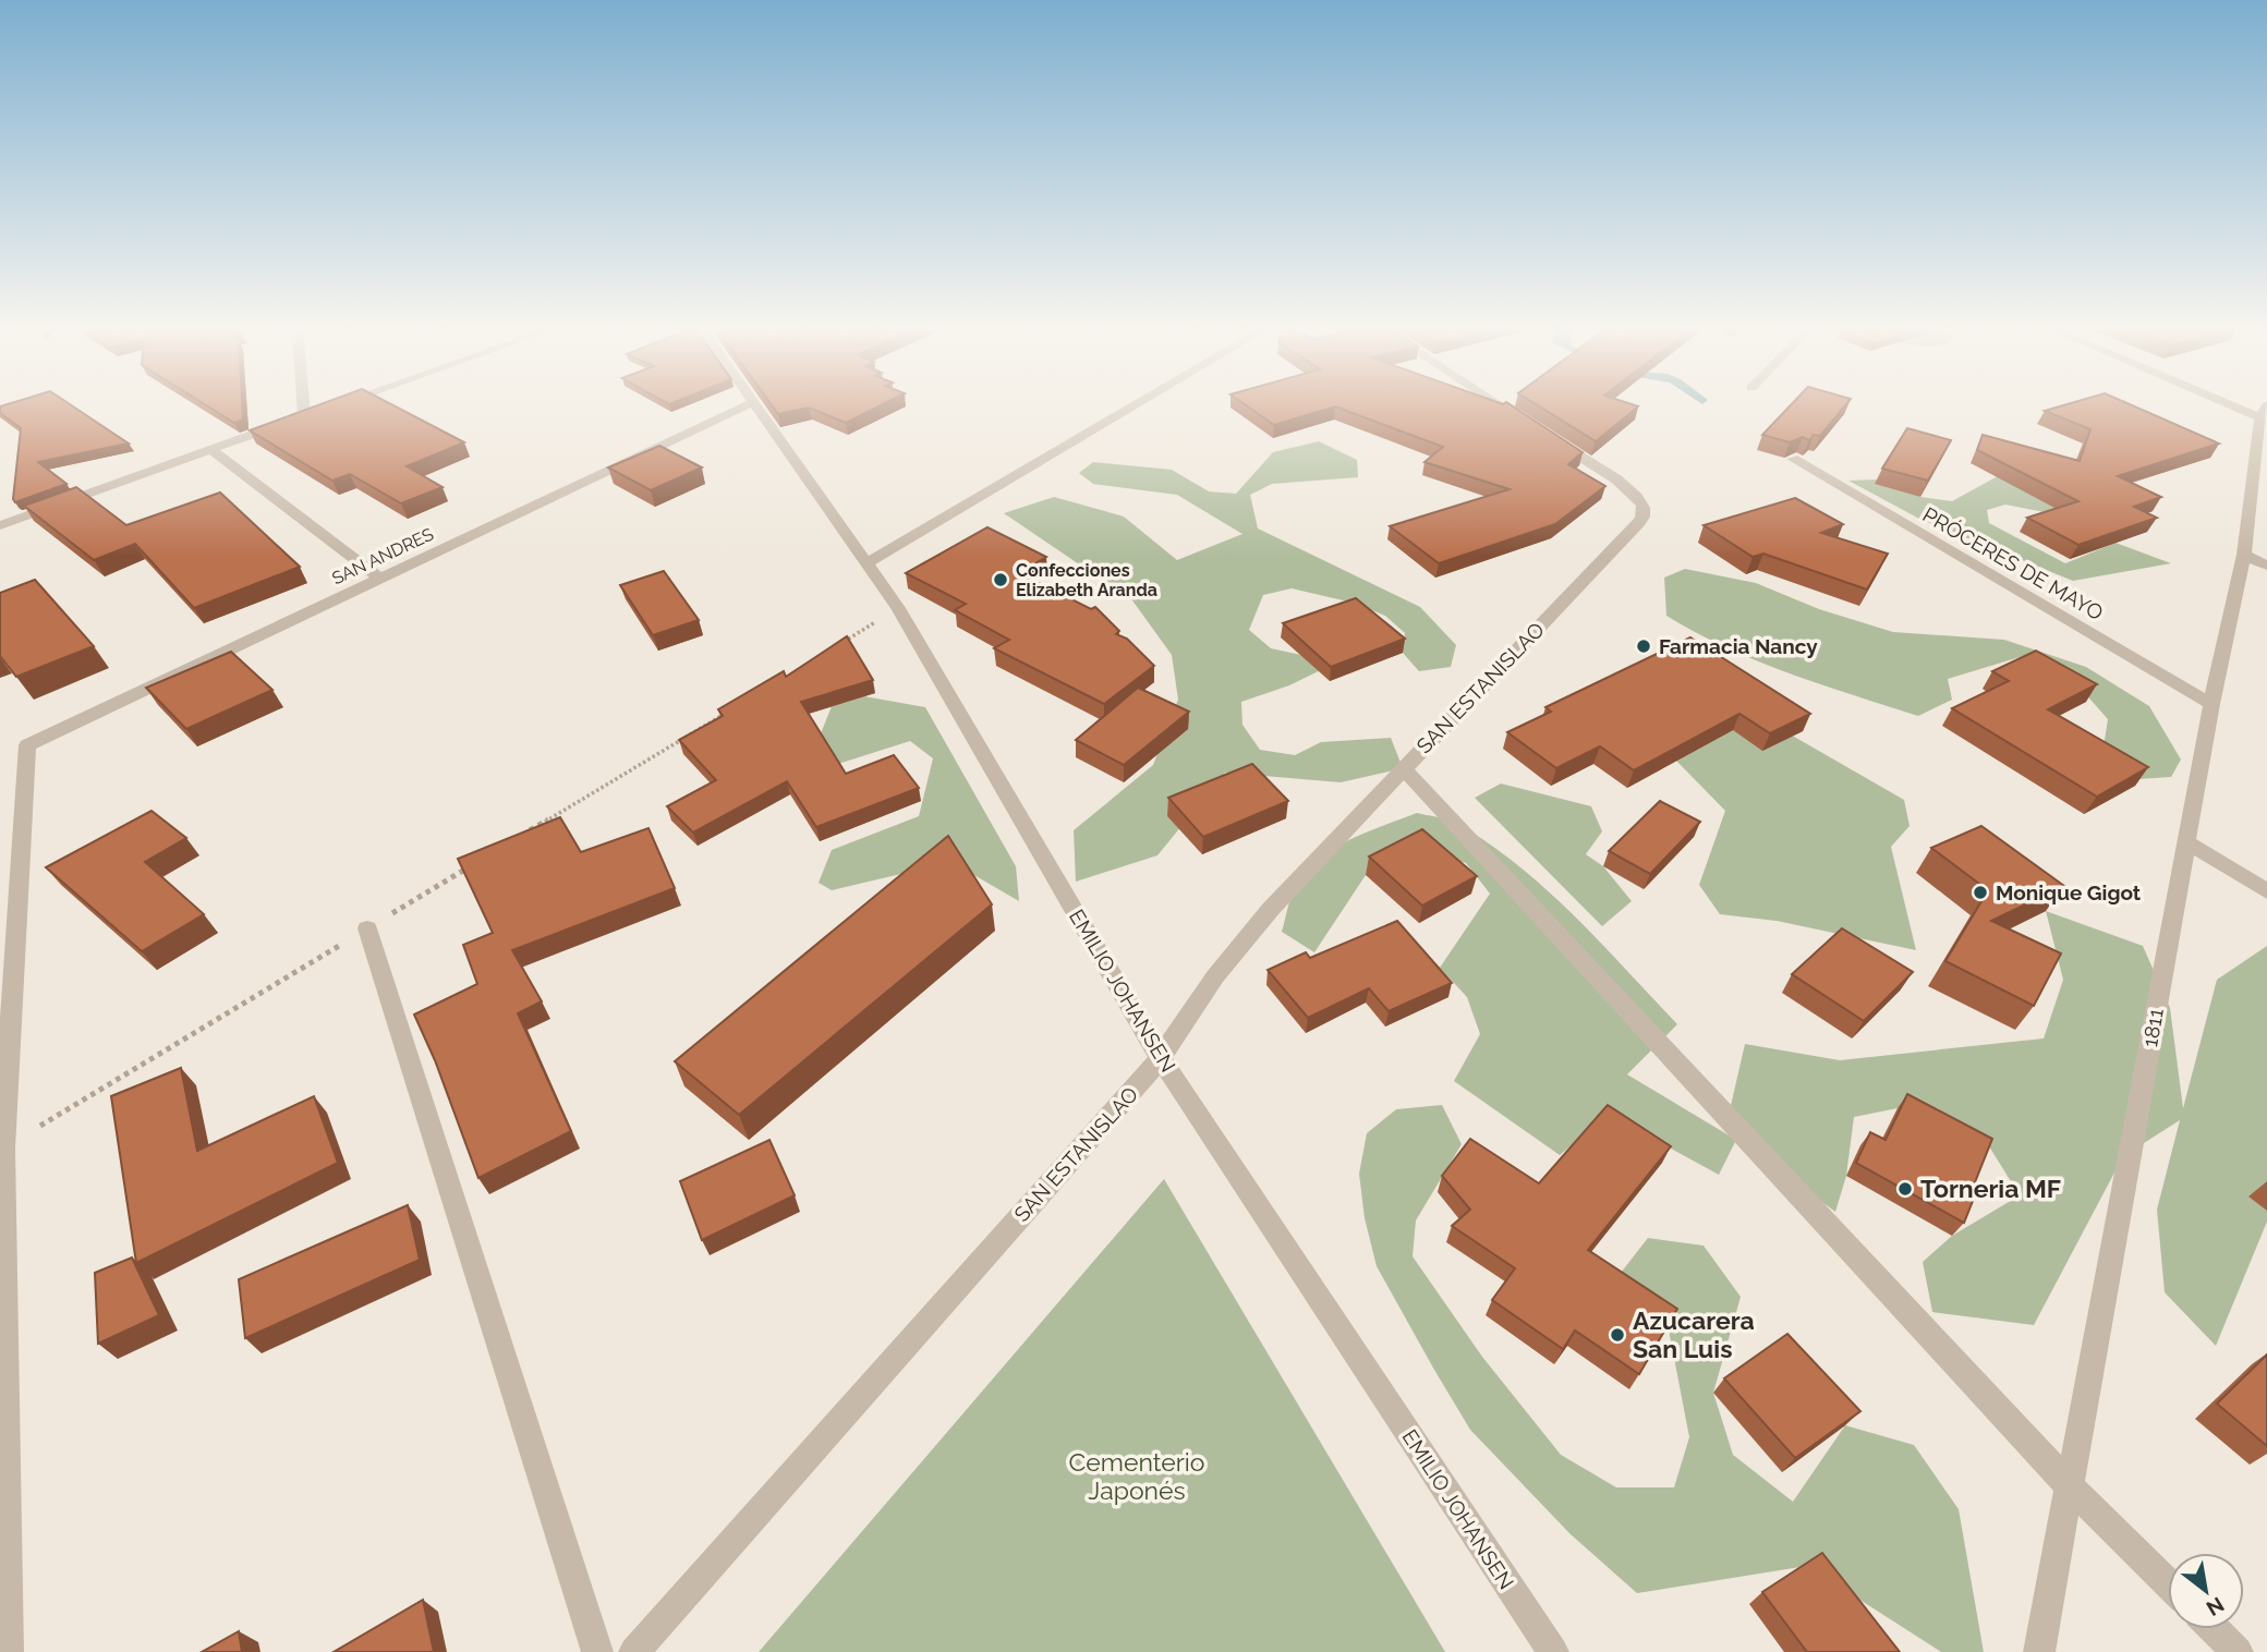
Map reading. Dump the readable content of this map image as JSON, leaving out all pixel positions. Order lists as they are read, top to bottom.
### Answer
{
  "streets": {
    "street": [
      "SAN ANDRES",
      "PRÓCERES DE MAYO",
      "SAN ESTANISLAO",
      "EMILIO JOHANSEN",
      "1811"
    ]
  },
  "crossings": [
    ["PRÓCERES DE MAYO", "1811"],
    ["SAN ESTANISLAO", "EMILIO JOHANSEN"]
  ],
  "parks": ["Cementerio Japonés"],
  "places": [
    "Confecciones Elizabeth Aranda",
    "Farmacia Nancy",
    "Monique Gigot",
    "Torneria MF",
    "Azucarera San Luis"
  ],
  "north": "bottom right"
}
